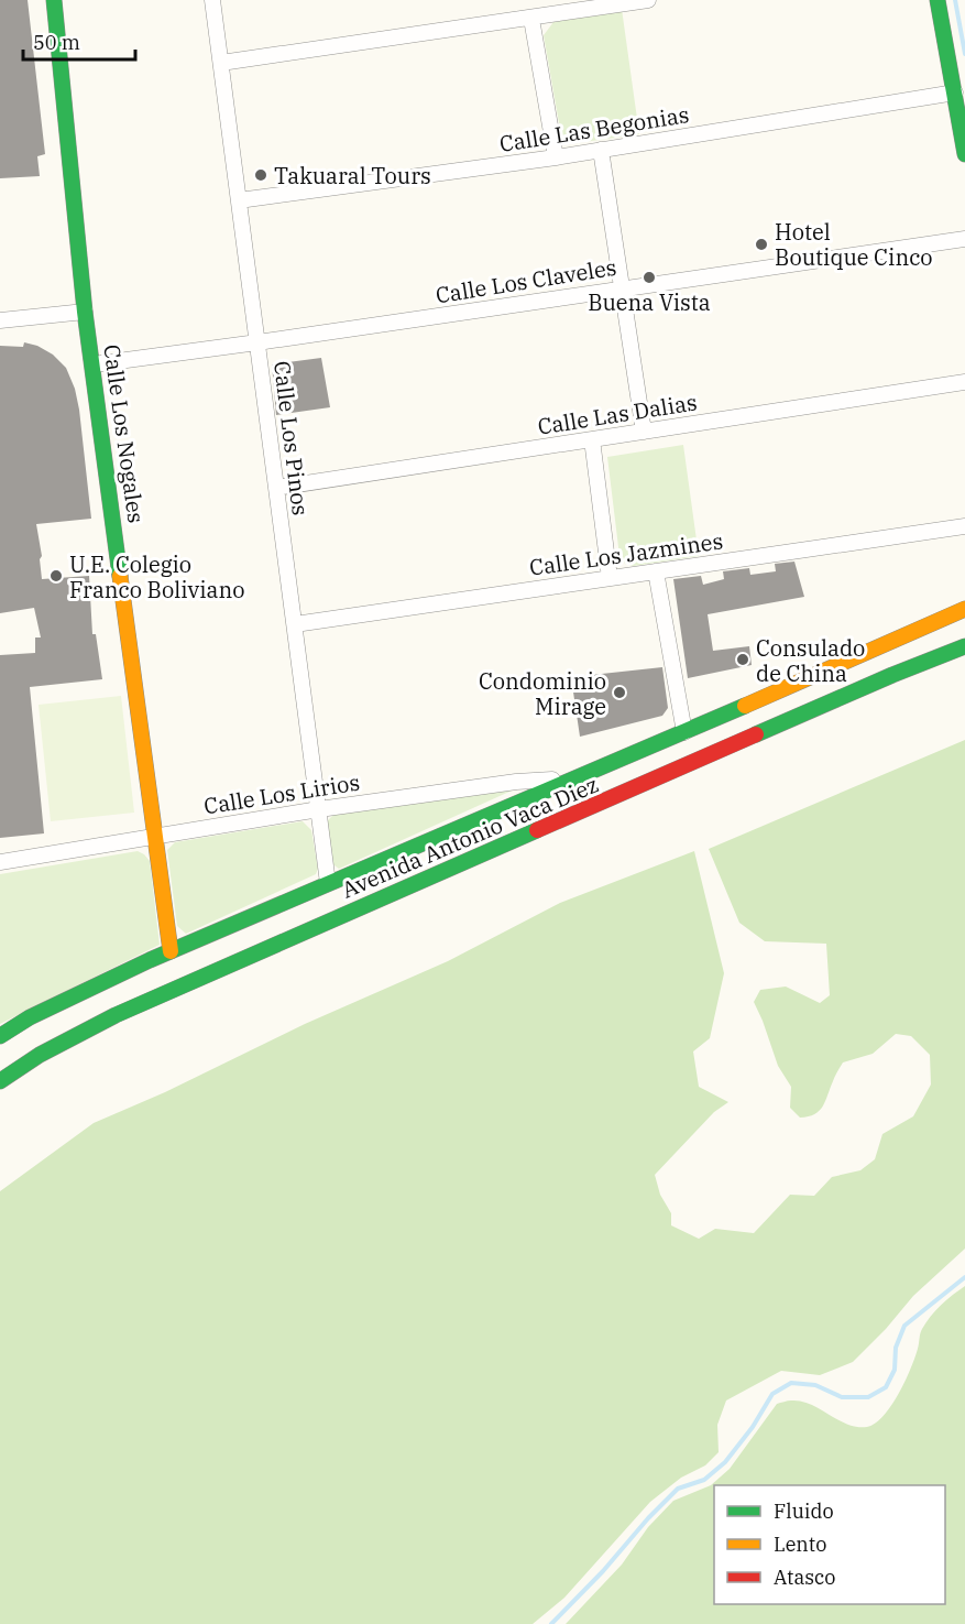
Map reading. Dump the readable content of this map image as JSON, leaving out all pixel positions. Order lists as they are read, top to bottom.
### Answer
{
  "streets": {
    "main road": ["Calle Los Nogales", "Avenida Antonio Vaca Diez"],
    "street": [
      "Calle Las Begonias",
      "Calle Los Claveles",
      "Calle Las Dalias",
      "Calle Los Pinos",
      "Calle Los Jazmines",
      "Calle Los Lirios"
    ]
  },
  "crossings": [
    ["Calle Las Begonias", "Calle Los Pinos"],
    ["Calle Los Claveles", "Calle Los Nogales"],
    ["Calle Los Claveles", "Calle Los Pinos"],
    ["Calle Las Dalias", "Calle Los Pinos"],
    ["Calle Los Nogales", "Calle Los Lirios"],
    ["Calle Los Nogales", "Avenida Antonio Vaca Diez"],
    ["Calle Los Pinos", "Calle Los Jazmines"],
    ["Calle Los Pinos", "Calle Los Lirios"],
    ["Calle Los Pinos", "Avenida Antonio Vaca Diez"],
    ["Calle Los Lirios", "Avenida Antonio Vaca Diez"]
  ],
  "places": [
    "Takuaral Tours",
    "Hotel Boutique Cinco",
    "Buena Vista",
    "U.E. Colegio Franco Boliviano",
    "Consulado de China",
    "Condominio Mirage"
  ],
  "legend": ["Fluido", "Lento", "Atasco"],
  "scale_bar": "50 m"
}
